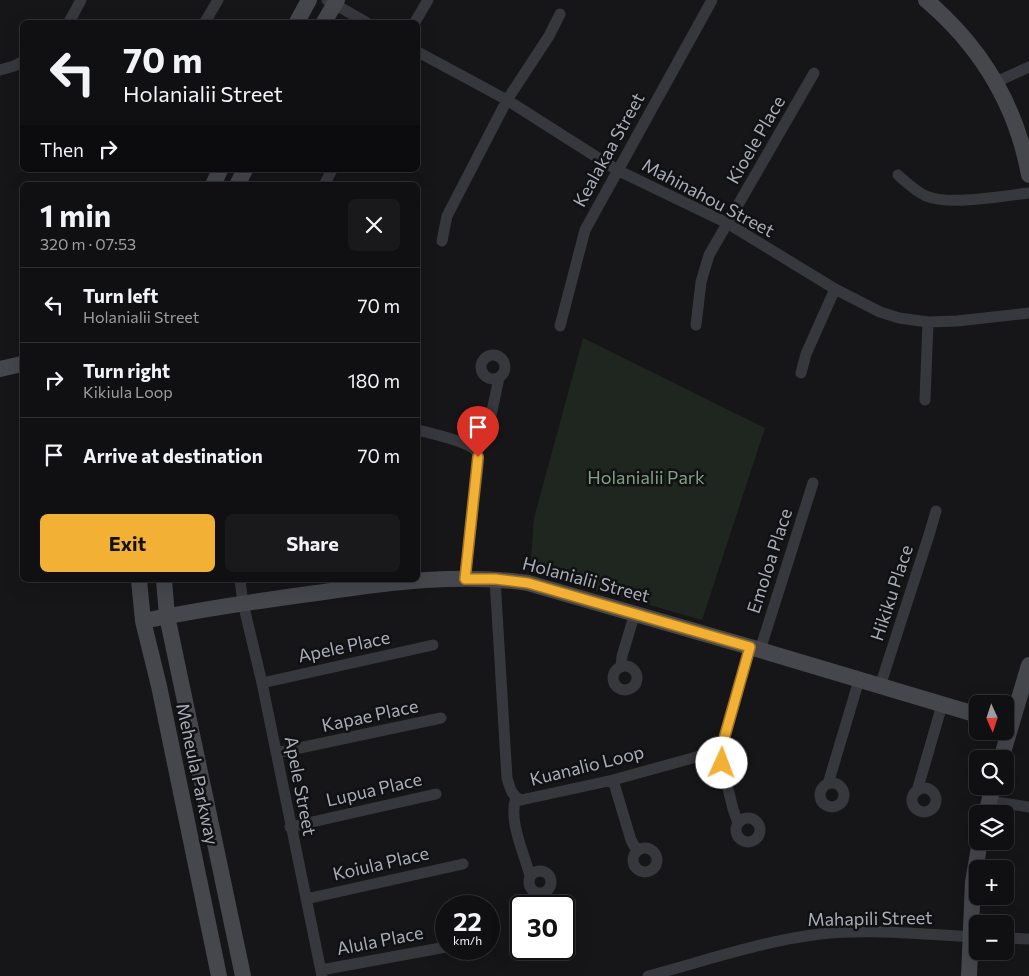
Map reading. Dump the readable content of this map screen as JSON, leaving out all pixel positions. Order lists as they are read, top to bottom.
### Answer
{
  "streets": {
    "street": [
      "Kioele Place",
      "Kealakaa Street",
      "Mahinahou Street",
      "Emoloa Place",
      "Holanialii Street",
      "Hikiku Place",
      "Apele Place",
      "Kapae Place",
      "Kuanalio Loop",
      "Meheula Parkway",
      "Apele Street",
      "Lupua Place",
      "Koiula Place",
      "Mahapili Street",
      "Alula Place"
    ]
  },
  "crossings": [
    ["Kioele Place", "Mahinahou Street"],
    ["Kealakaa Street", "Mahinahou Street"],
    ["Emoloa Place", "Holanialii Street"],
    ["Holanialii Street", "Hikiku Place"],
    ["Holanialii Street", "Kuanalio Loop"],
    ["Holanialii Street", "Meheula Parkway"],
    ["Holanialii Street", "Apele Street"],
    ["Apele Place", "Apele Street"],
    ["Kapae Place", "Apele Street"],
    ["Apele Street", "Lupua Place"],
    ["Apele Street", "Koiula Place"],
    ["Apele Street", "Alula Place"]
  ],
  "parks": ["Holanialii Park"],
  "north": "bottom",
  "page": {
    "turn": ["70 m", "Holanialii Street"],
    "then": "Then",
    "heading": ["1 min", "320 m · 07:53"],
    "list": [
      {
        "name": "Turn left",
        "note": "Holanialii Street",
        "value": "70 m"
      },
      {
        "name": "Turn right",
        "note": "Kikiula Loop",
        "value": "180 m"
      },
      {
        "name": "Arrive at destination",
        "value": "70 m"
      }
    ],
    "buttons": ["Exit", "Share"],
    "map_buttons": ["+", "−"],
    "speed": "22 km/h",
    "limit": "30"
  }
}
